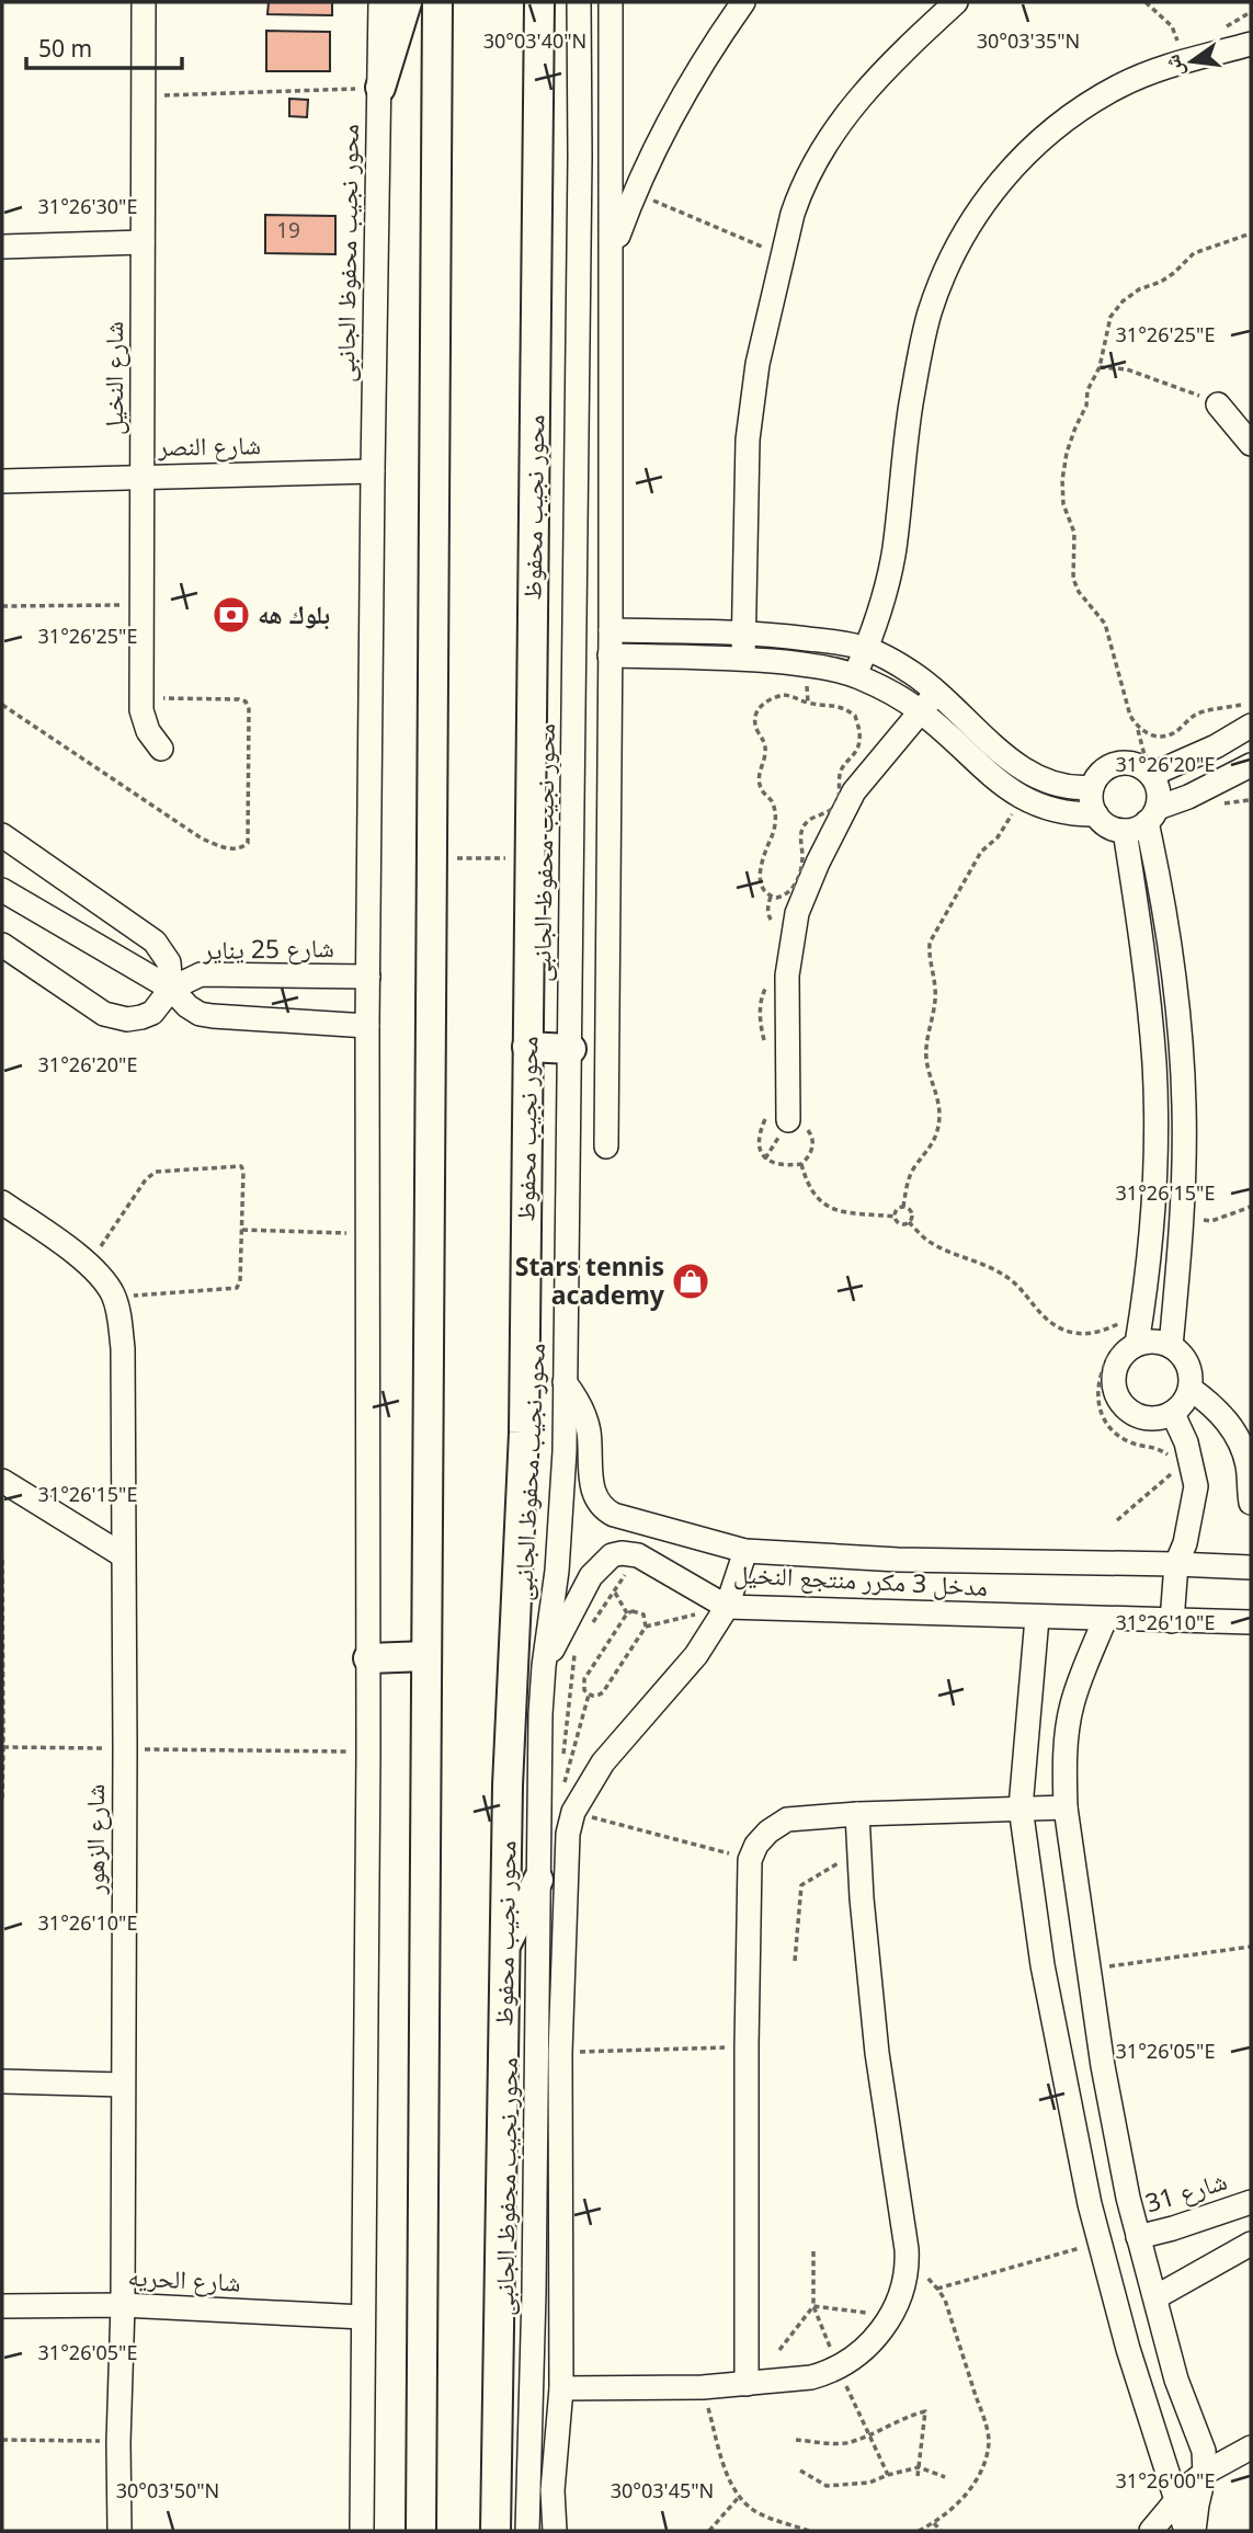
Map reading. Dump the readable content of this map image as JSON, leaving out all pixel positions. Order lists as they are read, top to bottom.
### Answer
{
  "streets": {
    "main road": ["محور نجيب محفوظ"],
    "street": [
      "محور نجيب محفوظ الجانبى",
      "شارع النخيل",
      "شارع النصر",
      "شارع 25 يناير",
      "مدخل 3 مكرر منتجع النخيل",
      "شارع الزهور",
      "شارع 31",
      "شارع الحريه"
    ]
  },
  "crossings": [
    ["محور نجيب محفوظ الجانبى", "شارع النصر"],
    ["محور نجيب محفوظ الجانبى", "شارع 25 يناير"],
    ["محور نجيب محفوظ الجانبى", "مدخل 3 مكرر منتجع النخيل"],
    ["محور نجيب محفوظ الجانبى", "شارع الحريه"],
    ["شارع النخيل", "شارع النصر"],
    ["شارع الزهور", "شارع الحريه"]
  ],
  "places": {
    "bank": ["بلوك هه"],
    "shop": ["Stars tennis academy"]
  },
  "house_numbers": ["19"],
  "scale_bar": "50 m",
  "north": "left",
  "coordinates": [
    "30°03'40\"N",
    "30°03'35\"N",
    "31°26'30\"E",
    "31°26'25\"E",
    "31°26'20\"E",
    "31°26'15\"E",
    "31°26'10\"E",
    "31°26'05\"E",
    "31°26'00\"E",
    "30°03'50\"N",
    "30°03'45\"N"
  ]
}
